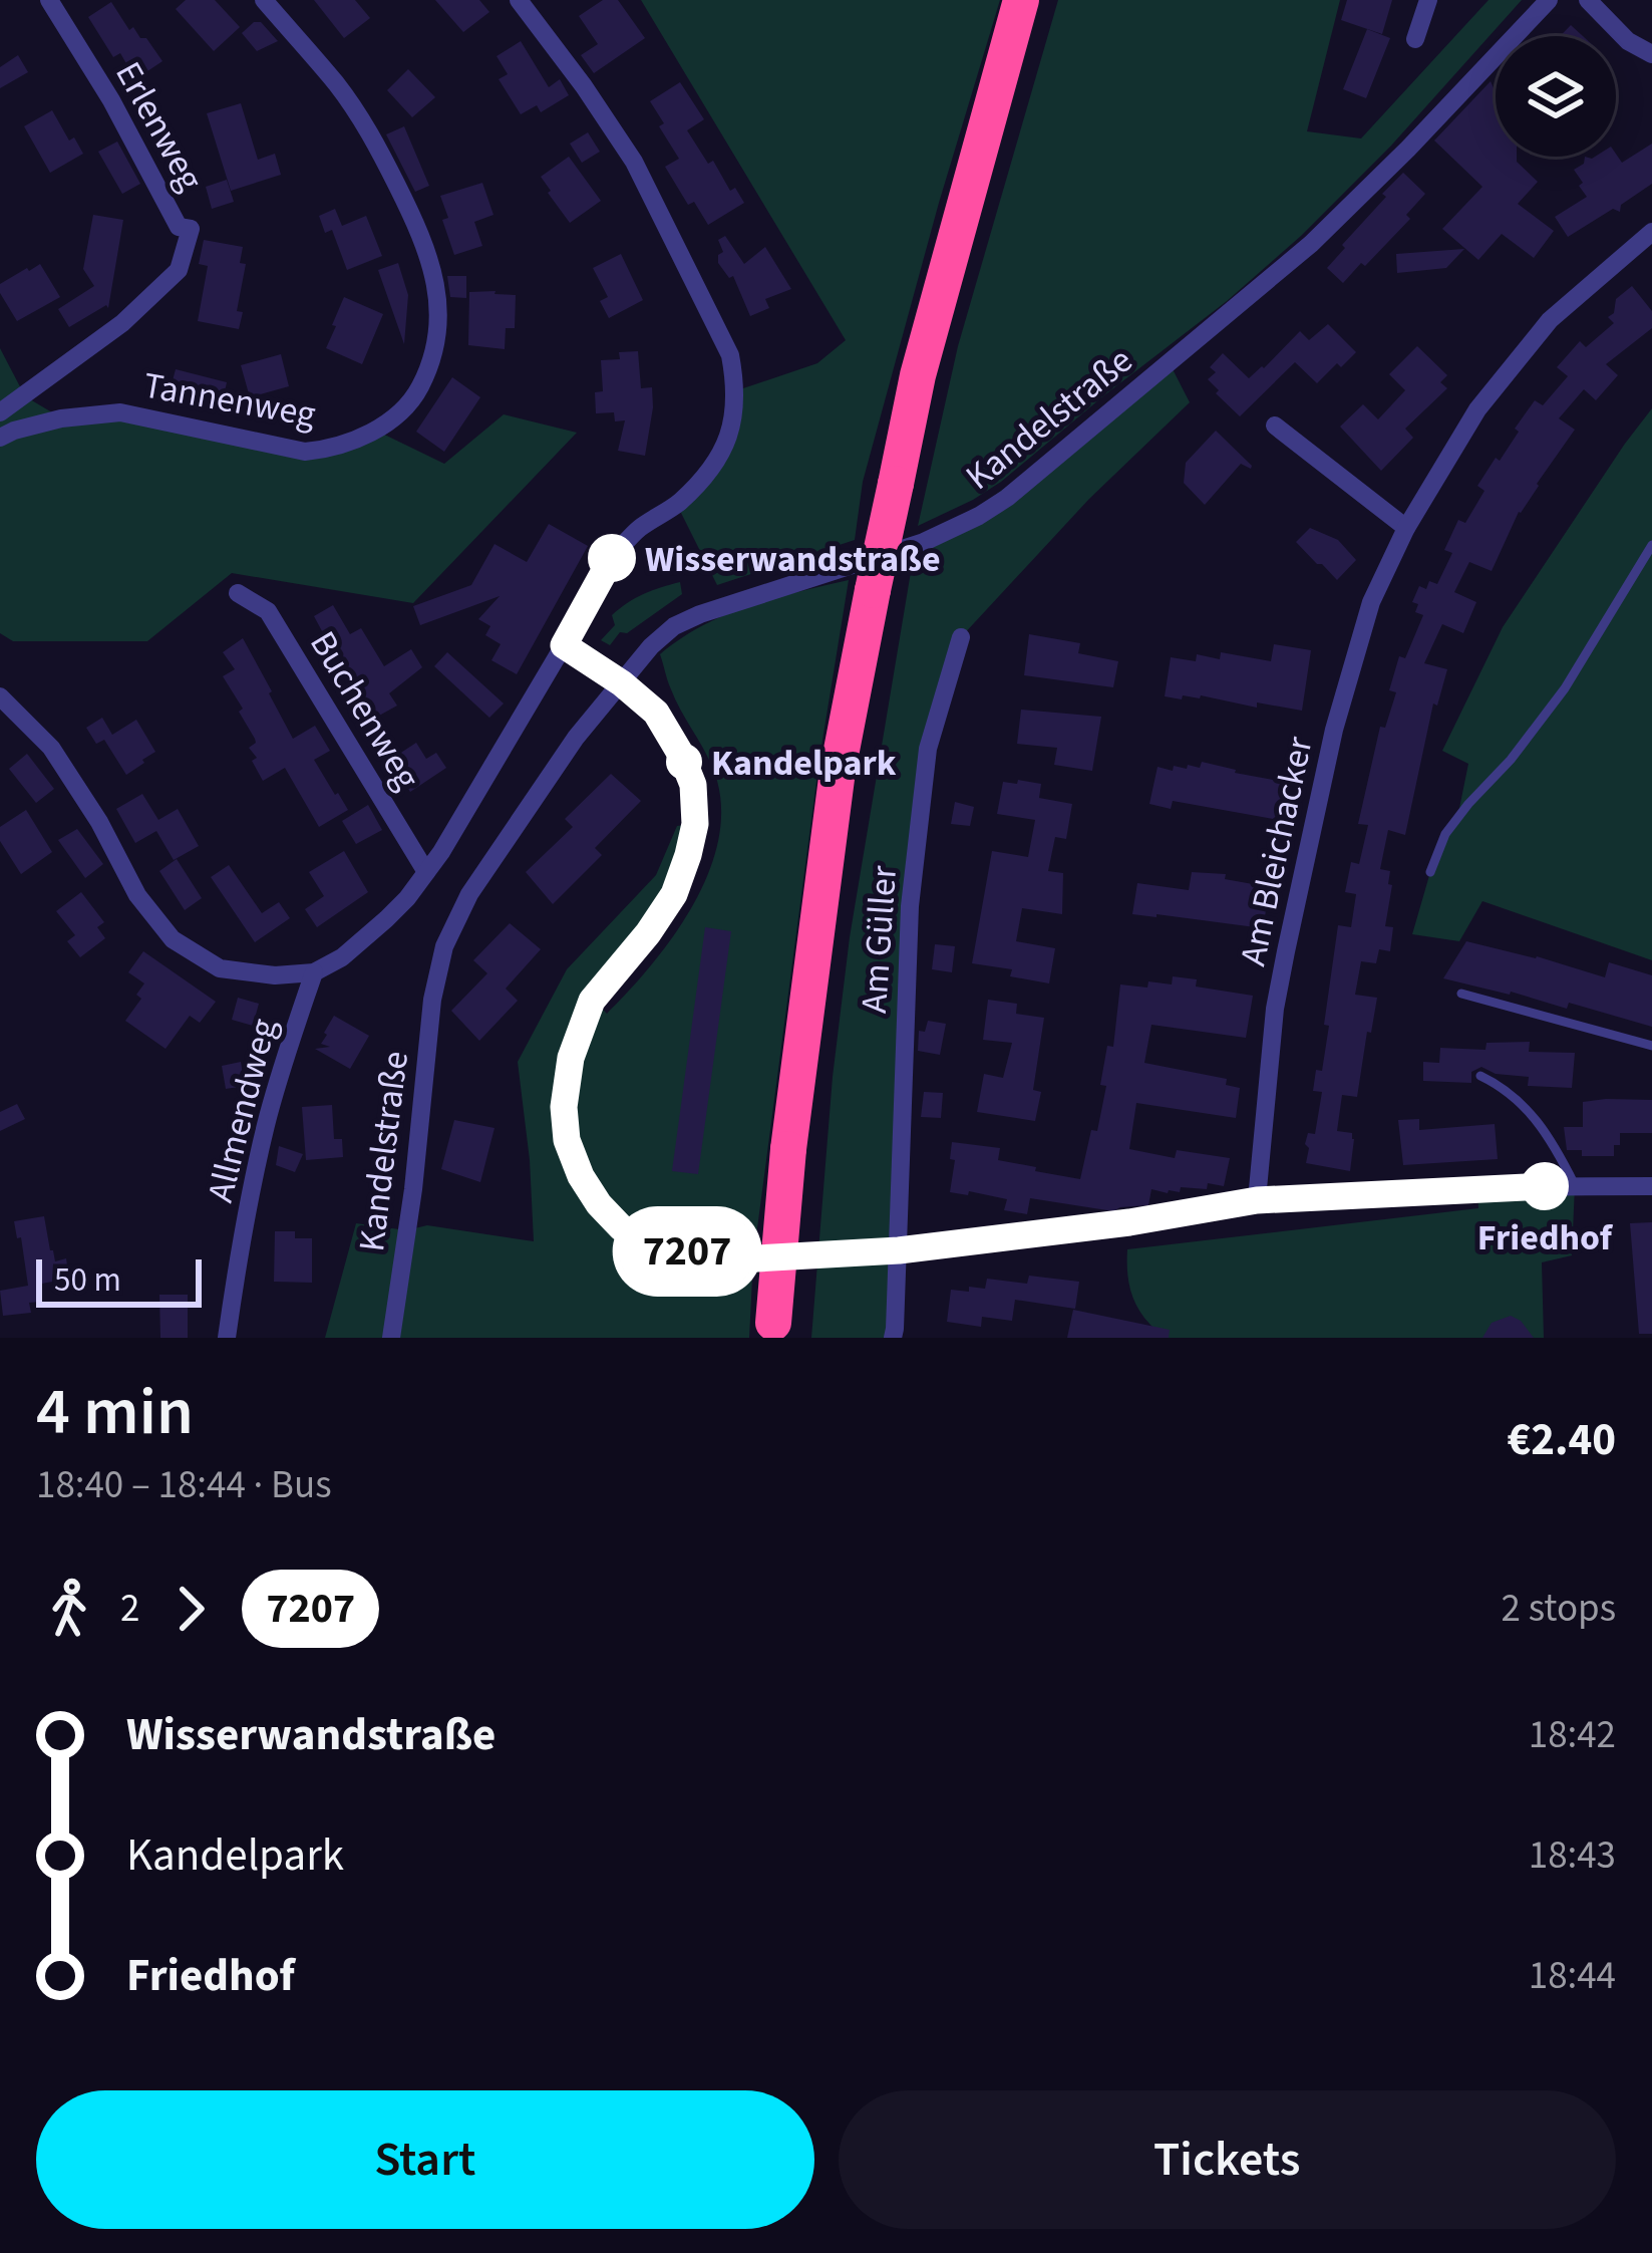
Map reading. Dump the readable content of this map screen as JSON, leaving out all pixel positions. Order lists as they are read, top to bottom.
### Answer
{
  "streets": {
    "street": [
      "Erlenweg",
      "Tannenweg",
      "Kandelstraße",
      "Buchenweg",
      "Am Bleichacker",
      "Am Güller",
      "Allmendweg"
    ]
  },
  "places": ["Wisserwandstraße", "Kandelpark", "Friedhof"],
  "lines": ["bus line 7207"],
  "scale_bar": "50 m",
  "page": {
    "on_map": "7207",
    "scale": "50 m",
    "heading": ["4 min", "18:40 – 18:44 · Bus", "€2.40"],
    "legs": ["2", "7207", "2 stops"],
    "list": [
      {
        "name": "Wisserwandstraße",
        "value": "18:42"
      },
      {
        "name": "Kandelpark",
        "value": "18:43"
      },
      {
        "name": "Friedhof",
        "value": "18:44"
      }
    ],
    "buttons": ["Start", "Tickets"]
  }
}
